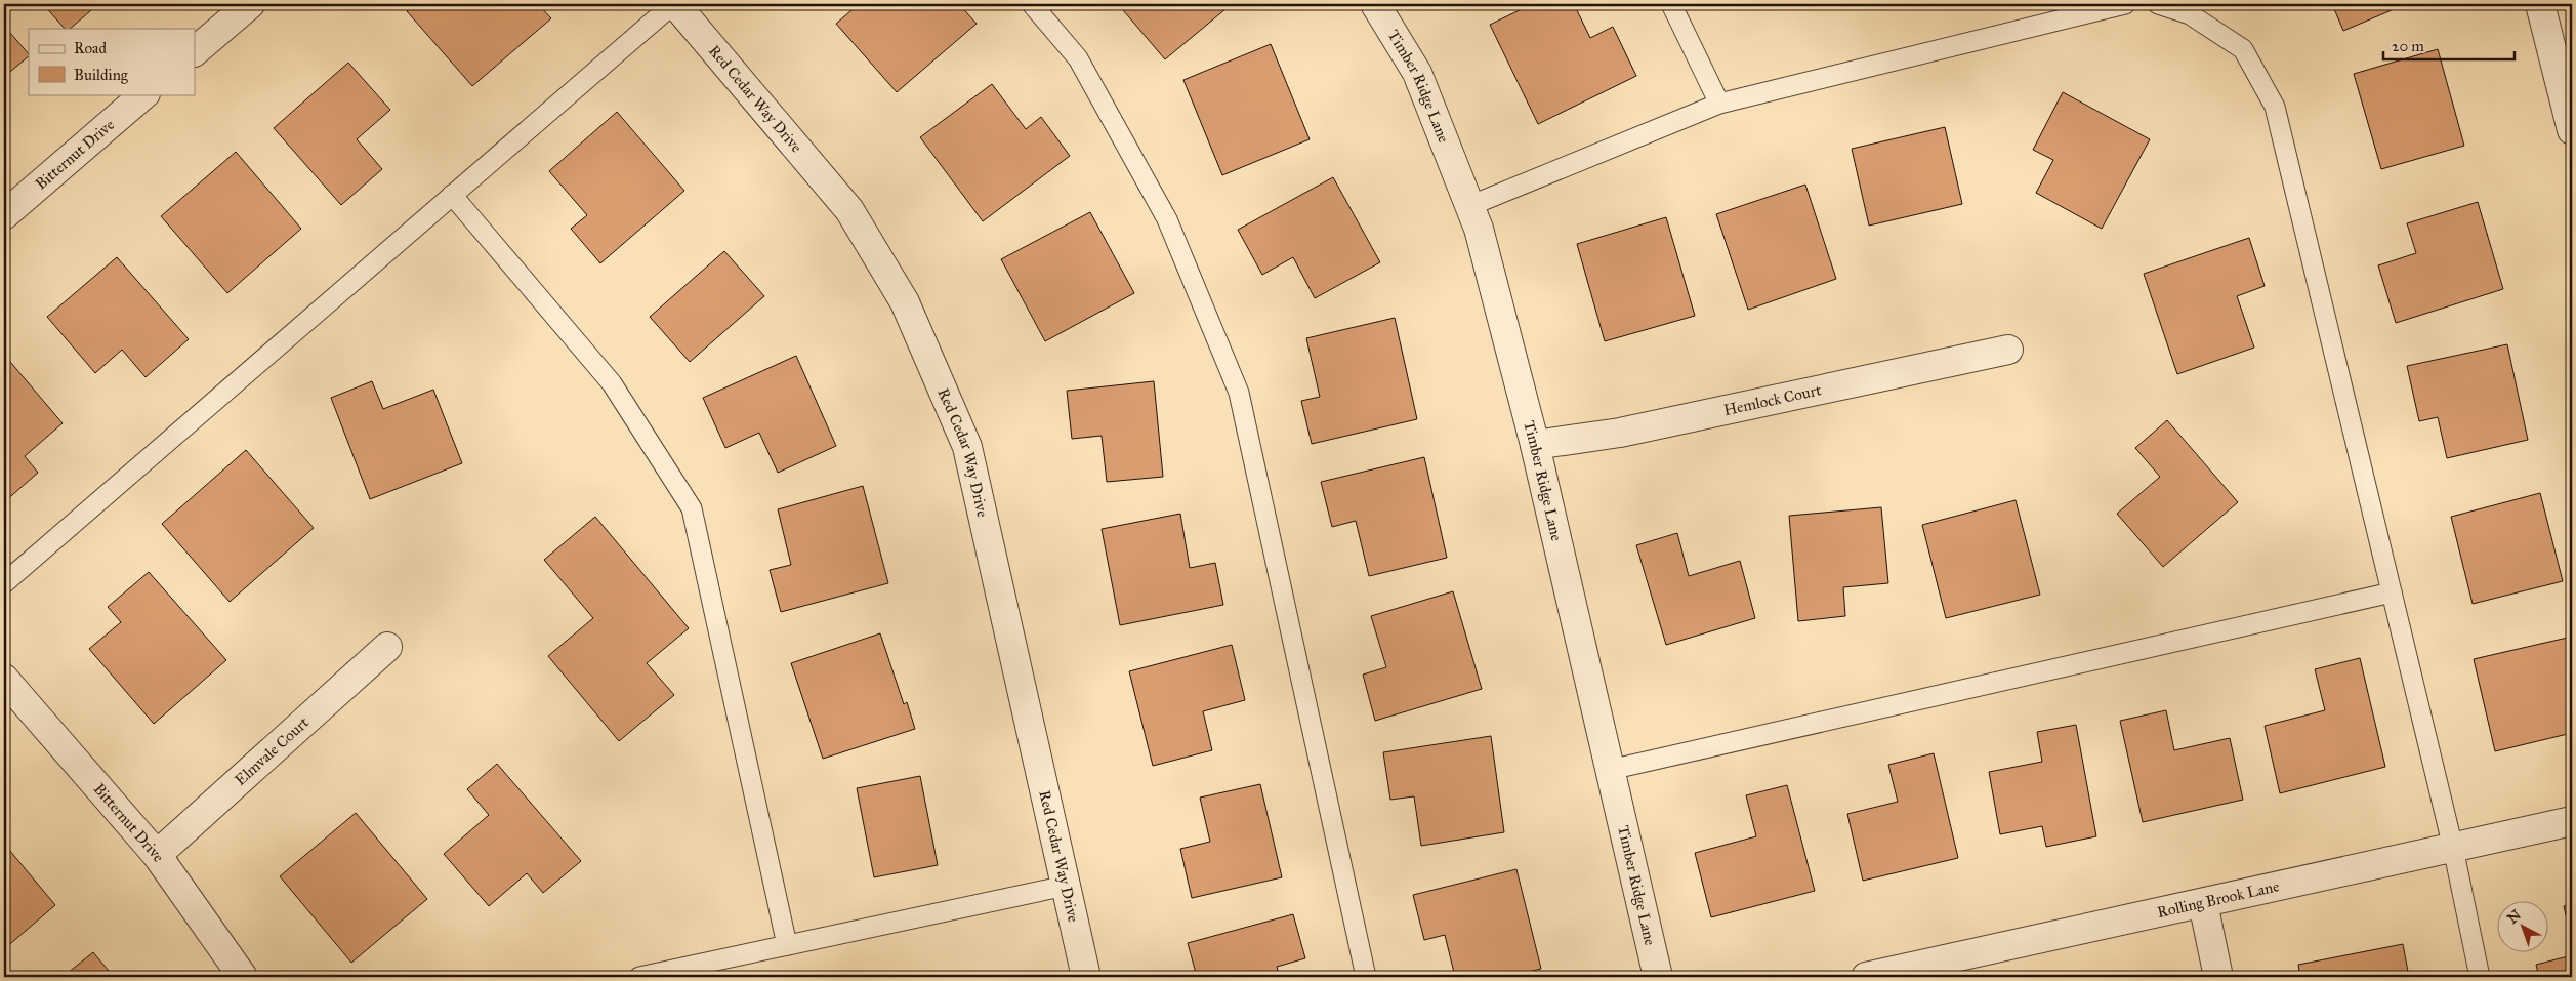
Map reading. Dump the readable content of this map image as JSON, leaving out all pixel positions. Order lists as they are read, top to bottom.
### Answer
{
  "streets": {
    "street": [
      "Timber Ridge Lane",
      "Red Cedar Way Drive",
      "Bitternut Drive",
      "Hemlock Court",
      "Elmvale Court",
      "Rolling Brook Lane"
    ]
  },
  "crossings": [
    ["Timber Ridge Lane", "Hemlock Court"],
    ["Bitternut Drive", "Elmvale Court"]
  ],
  "legend": ["Road", "Building"],
  "scale_bar": "20 m",
  "north": "top left"
}
